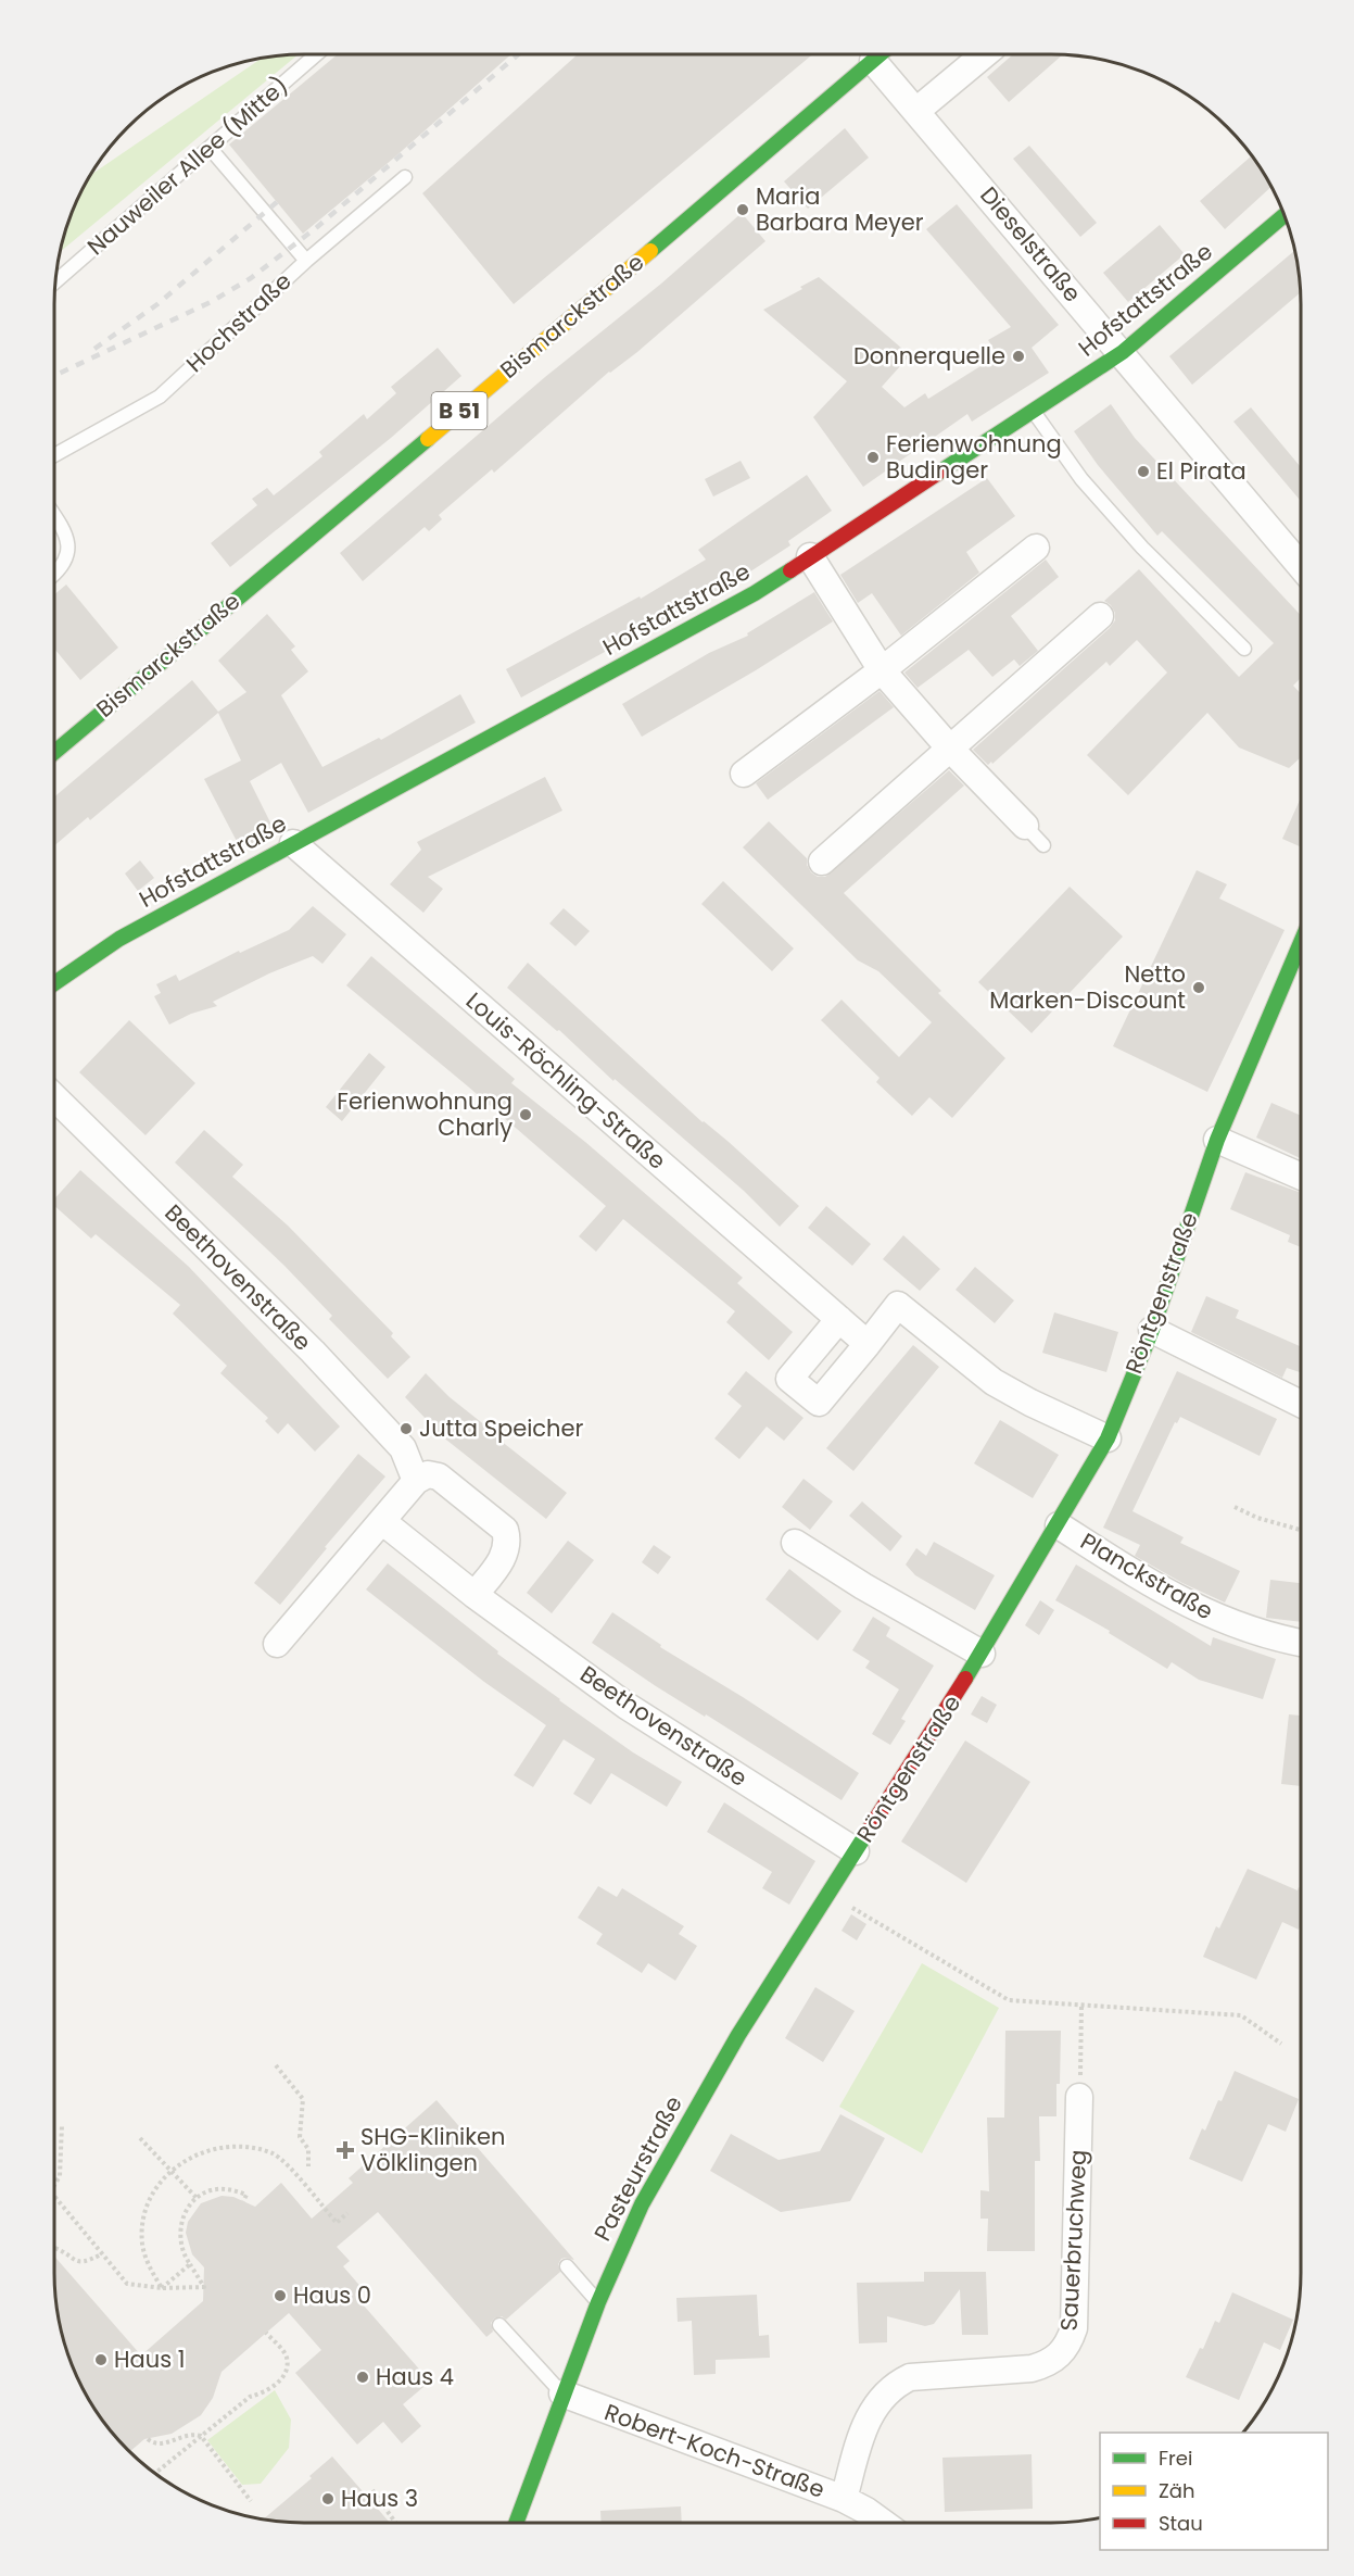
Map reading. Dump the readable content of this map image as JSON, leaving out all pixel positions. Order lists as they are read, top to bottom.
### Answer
{
  "streets": {
    "street": [
      "Dieselstraße",
      "Hofstattstraße",
      "Bismarckstraße",
      "B 51",
      "Louis-Röchling-Straße",
      "Beethovenstraße",
      "Röntgenstraße",
      "Planckstraße",
      "Pasteurstraße",
      "Sauerbruchweg",
      "Robert-Koch-Straße"
    ],
    "lane": ["Nauweiler Allee (Mitte)", "Hochstraße"]
  },
  "crossings": [
    ["Nauweiler Allee (Mitte)", "Hochstraße"],
    ["Dieselstraße", "Hofstattstraße"],
    ["Hofstattstraße", "Louis-Röchling-Straße"],
    ["Beethovenstraße", "Röntgenstraße"],
    ["Beethovenstraße", "Pasteurstraße"],
    ["Röntgenstraße", "Planckstraße"],
    ["Röntgenstraße", "Pasteurstraße"],
    ["Pasteurstraße", "Robert-Koch-Straße"],
    ["Sauerbruchweg", "Robert-Koch-Straße"]
  ],
  "places": {
    "other": [
      "Maria Barbara Meyer",
      "Donnerquelle",
      "Ferienwohnung Budinger",
      "El Pirata",
      "Netto Marken-Discount",
      "Ferienwohnung Charly",
      "Jutta Speicher",
      "Haus 0",
      "Haus 1",
      "Haus 4",
      "Haus 3"
    ],
    "health": ["SHG-Kliniken Völklingen"]
  },
  "legend": ["Frei", "Zäh", "Stau"]
}
